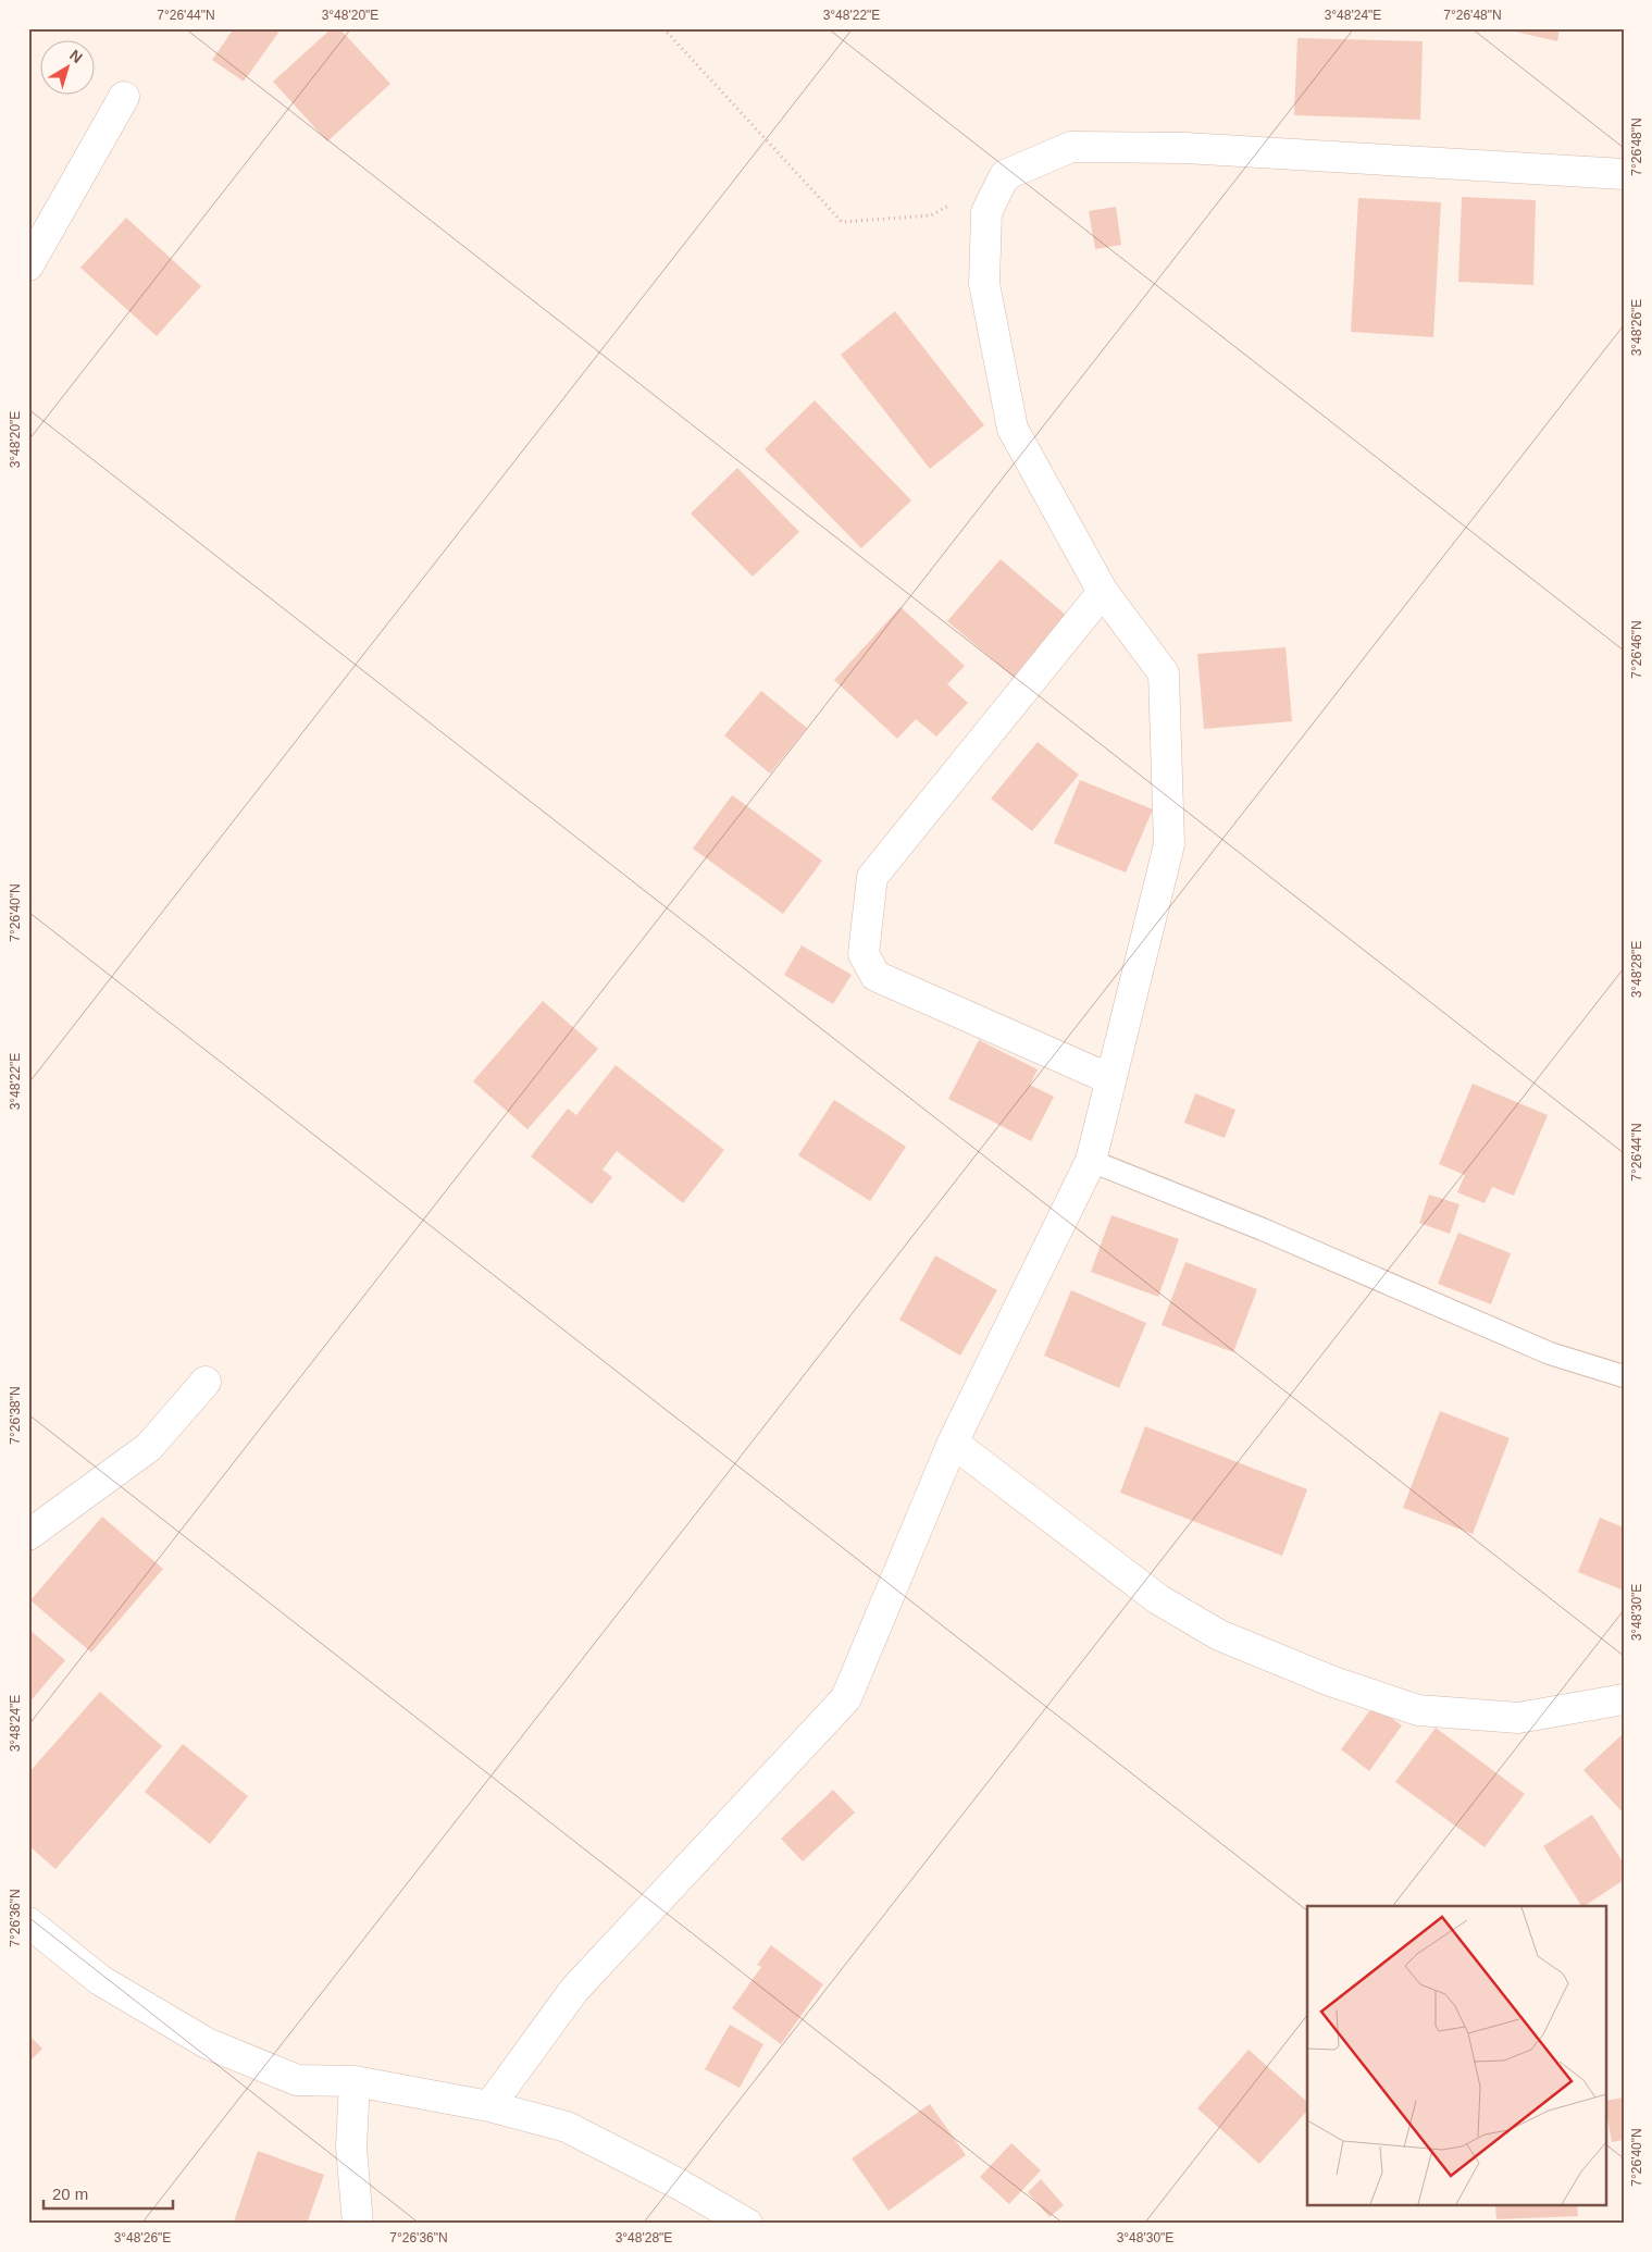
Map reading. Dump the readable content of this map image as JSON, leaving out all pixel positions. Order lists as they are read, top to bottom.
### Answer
{
  "scale_bar": "20 m",
  "north": "top right",
  "coordinates": [
    "7°26'44\"N",
    "3°48'20\"E",
    "3°48'22\"E",
    "3°48'24\"E",
    "7°26'48\"N",
    "3°48'26\"E",
    "7°26'46\"N",
    "7°26'40\"N",
    "3°48'28\"E",
    "7°26'38\"N",
    "3°48'30\"E",
    "7°26'36\"N"
  ]
}
